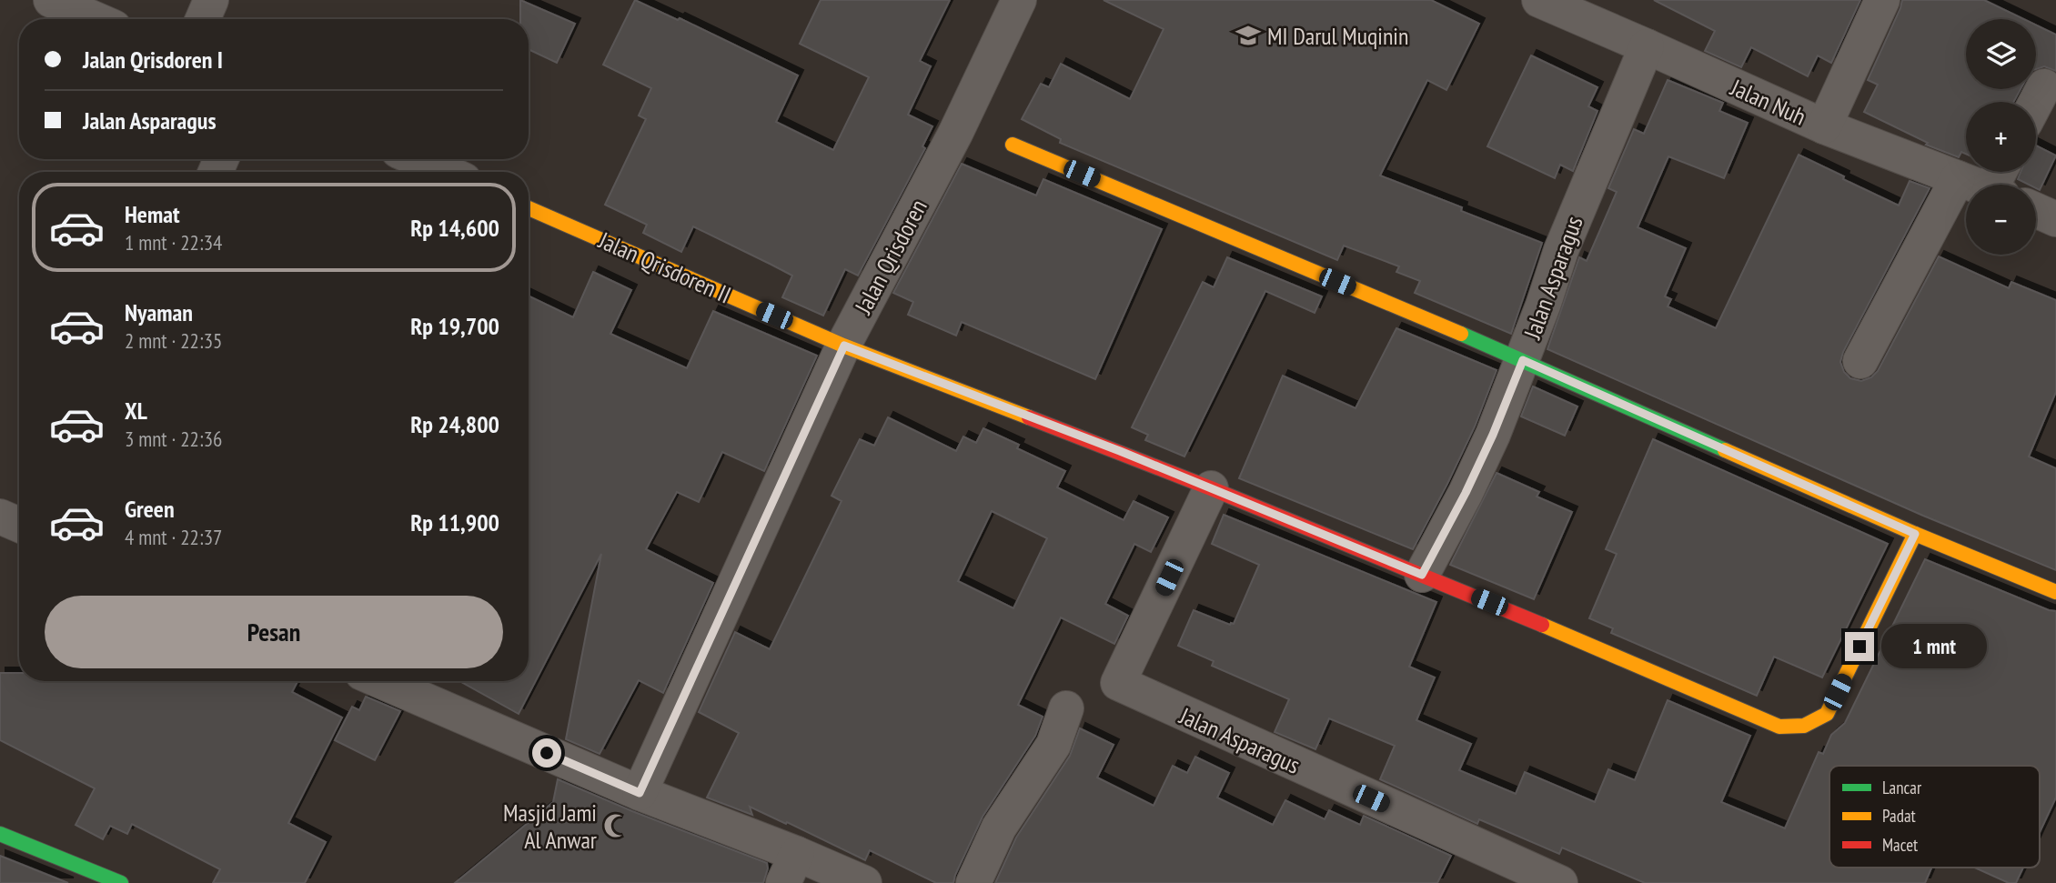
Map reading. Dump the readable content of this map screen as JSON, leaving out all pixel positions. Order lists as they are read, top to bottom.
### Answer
{
  "streets": {
    "street": [
      "Jalan Nuh",
      "Jalan Qrisdoren",
      "Jalan Qrisdoren II",
      "Jalan Asparagus"
    ]
  },
  "crossings": [
    ["Jalan Nuh", "Jalan Asparagus"],
    ["Jalan Qrisdoren", "Jalan Qrisdoren II"]
  ],
  "places": {
    "school or university": ["MI Darul Muqinin"],
    "mosque": ["Masjid Jami Al Anwar"]
  },
  "legend": ["Lancar", "Padat", "Macet"],
  "page": {
    "map_buttons": ["+", "−"],
    "banner": ["Jalan Qrisdoren I", "Jalan Asparagus"],
    "list": [
      {
        "name": "Hemat",
        "note": "1 mnt · 22:34",
        "value": "Rp 14,600"
      },
      {
        "name": "Nyaman",
        "note": "2 mnt · 22:35",
        "value": "Rp 19,700"
      },
      {
        "name": "XL",
        "note": "3 mnt · 22:36",
        "value": "Rp 24,800"
      },
      {
        "name": "Green",
        "note": "4 mnt · 22:37",
        "value": "Rp 11,900"
      }
    ],
    "buttons": "Pesan",
    "bubble": "1 mnt"
  }
}
